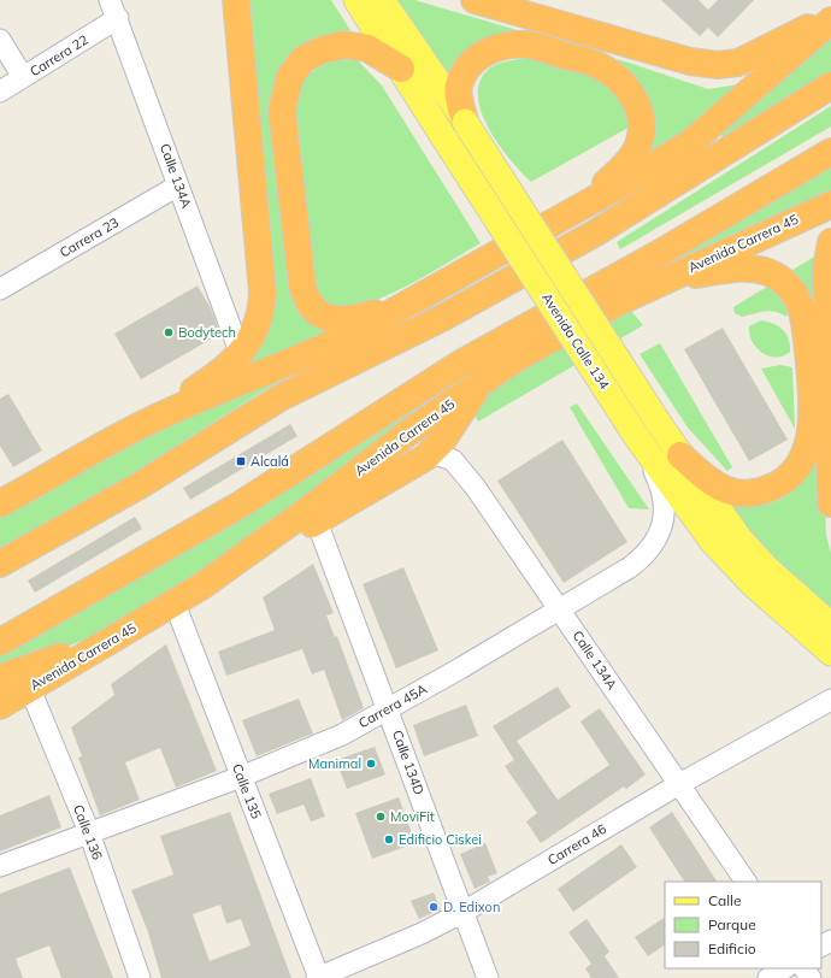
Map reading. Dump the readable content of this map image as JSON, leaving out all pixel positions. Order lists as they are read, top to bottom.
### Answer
{
  "streets": {
    "highway": ["Avenida Carrera 45"],
    "main road": ["Avenida Calle 134"],
    "street": [
      "Carrera 22",
      "Calle 134A",
      "Carrera 23",
      "Carrera 45A",
      "Calle 134D",
      "Calle 135",
      "Calle 136",
      "Carrera 46"
    ]
  },
  "crossings": [
    ["Carrera 22", "Calle 134A"],
    ["Calle 134A", "Carrera 23"],
    ["Calle 134A", "Carrera 45A"],
    ["Calle 134A", "Carrera 46"],
    ["Avenida Carrera 45", "Calle 135"],
    ["Avenida Carrera 45", "Calle 136"],
    ["Avenida Calle 134", "Carrera 45A"],
    ["Carrera 45A", "Calle 134D"],
    ["Carrera 45A", "Calle 135"],
    ["Carrera 45A", "Calle 136"],
    ["Calle 134D", "Carrera 46"],
    ["Calle 135", "Carrera 46"]
  ],
  "places": {
    "other": [
      "Bodytech",
      "Manimal",
      "MoviFit",
      "Edificio Ciskei",
      "D. Edixon"
    ],
    "transit": ["Alcalá"]
  },
  "legend": ["Calle", "Parque", "Edificio"]
}
